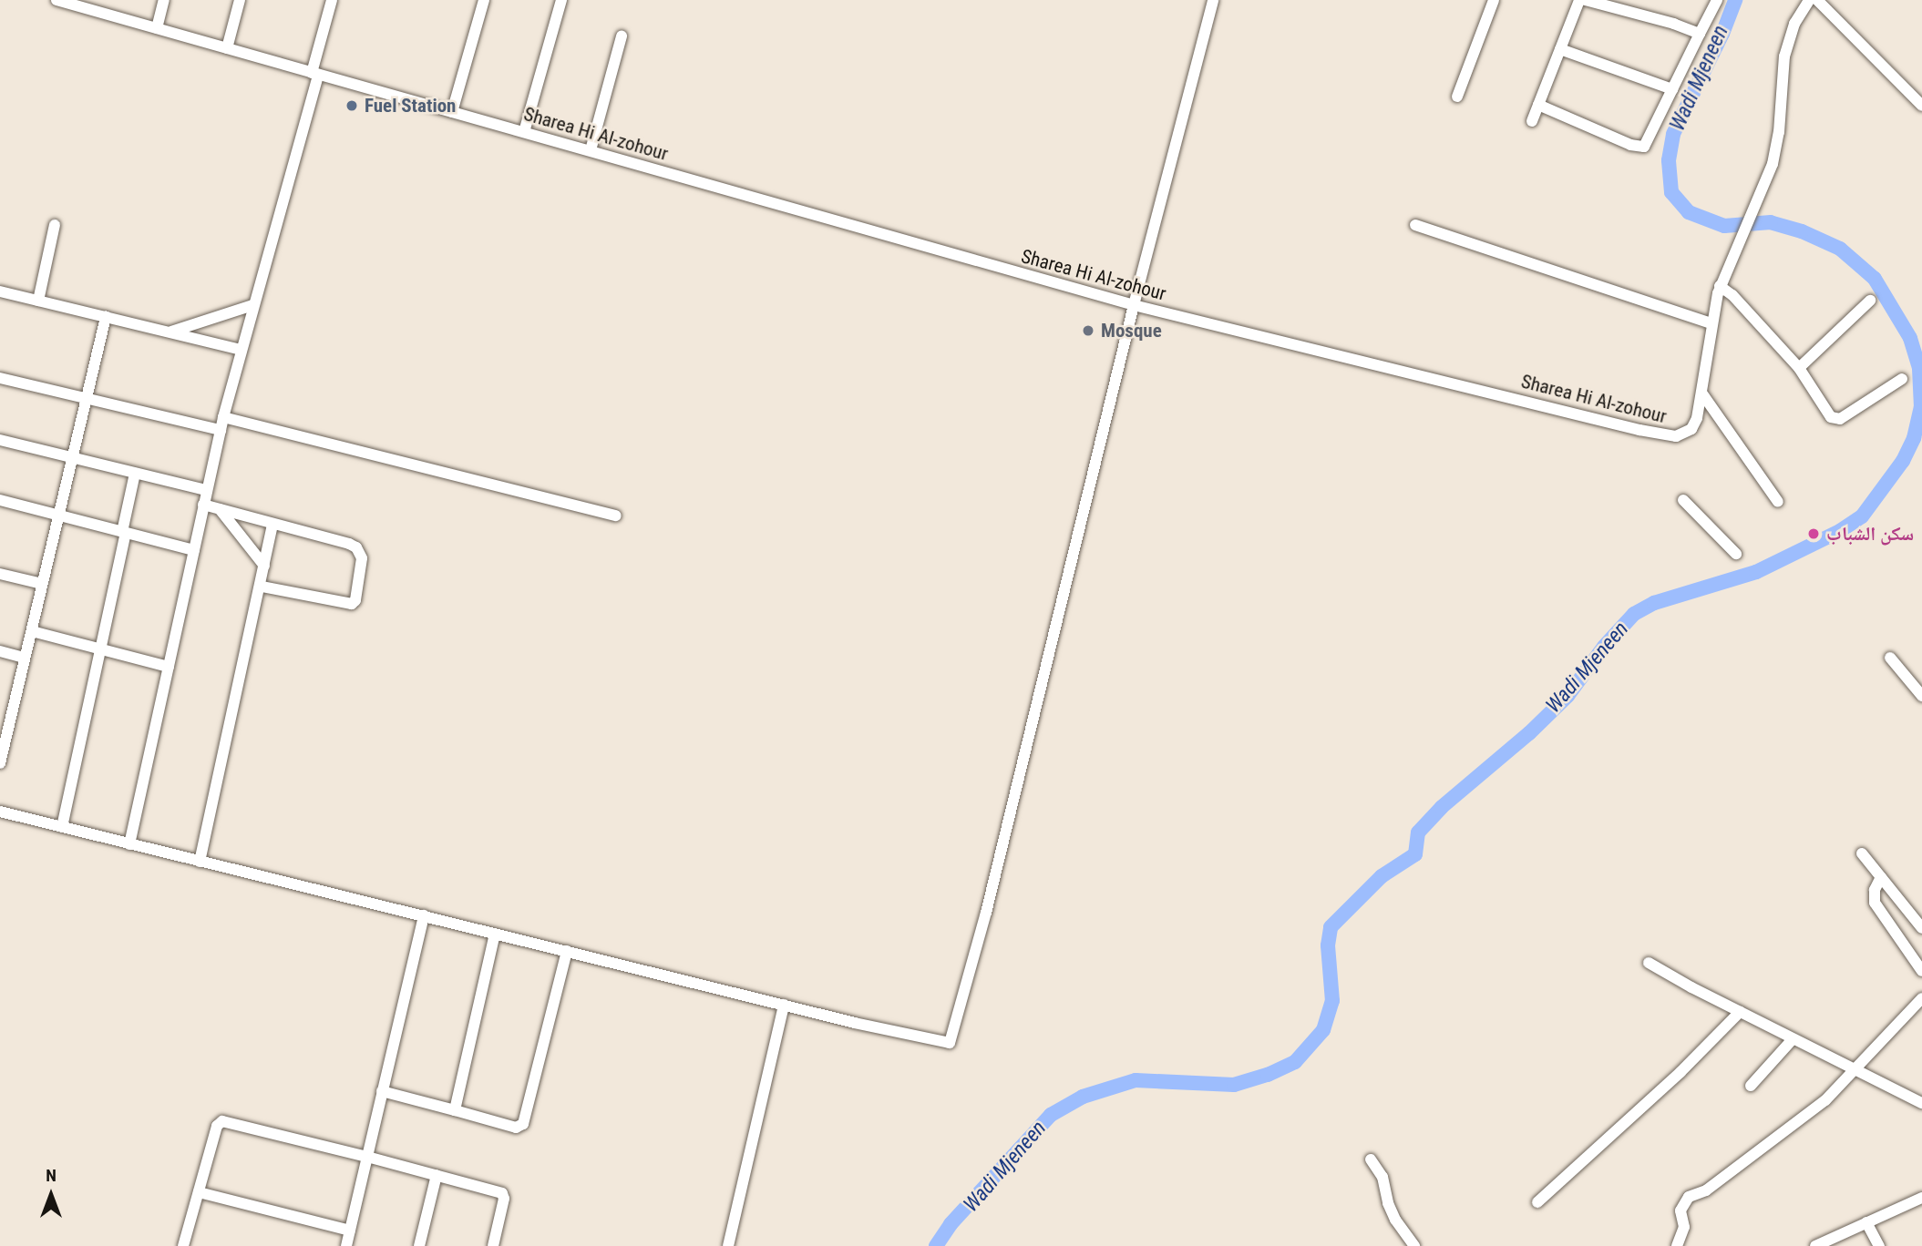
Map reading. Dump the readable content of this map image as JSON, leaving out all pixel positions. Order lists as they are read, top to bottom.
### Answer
{
  "streets": {
    "street": ["Sharea Hi Al-zohour"]
  },
  "water": ["Wadi Mjeneen"],
  "places": ["Fuel Station", "Mosque", "سكن الشباب"],
  "north": "top"
}
